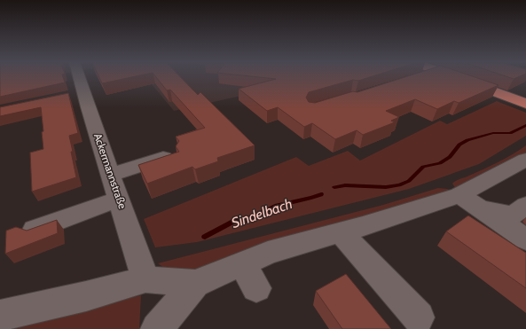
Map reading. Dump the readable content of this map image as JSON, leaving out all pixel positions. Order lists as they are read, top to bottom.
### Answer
{
  "streets": {
    "street": ["Ackermannstraße"]
  },
  "water": ["Sindelbach"]
}
